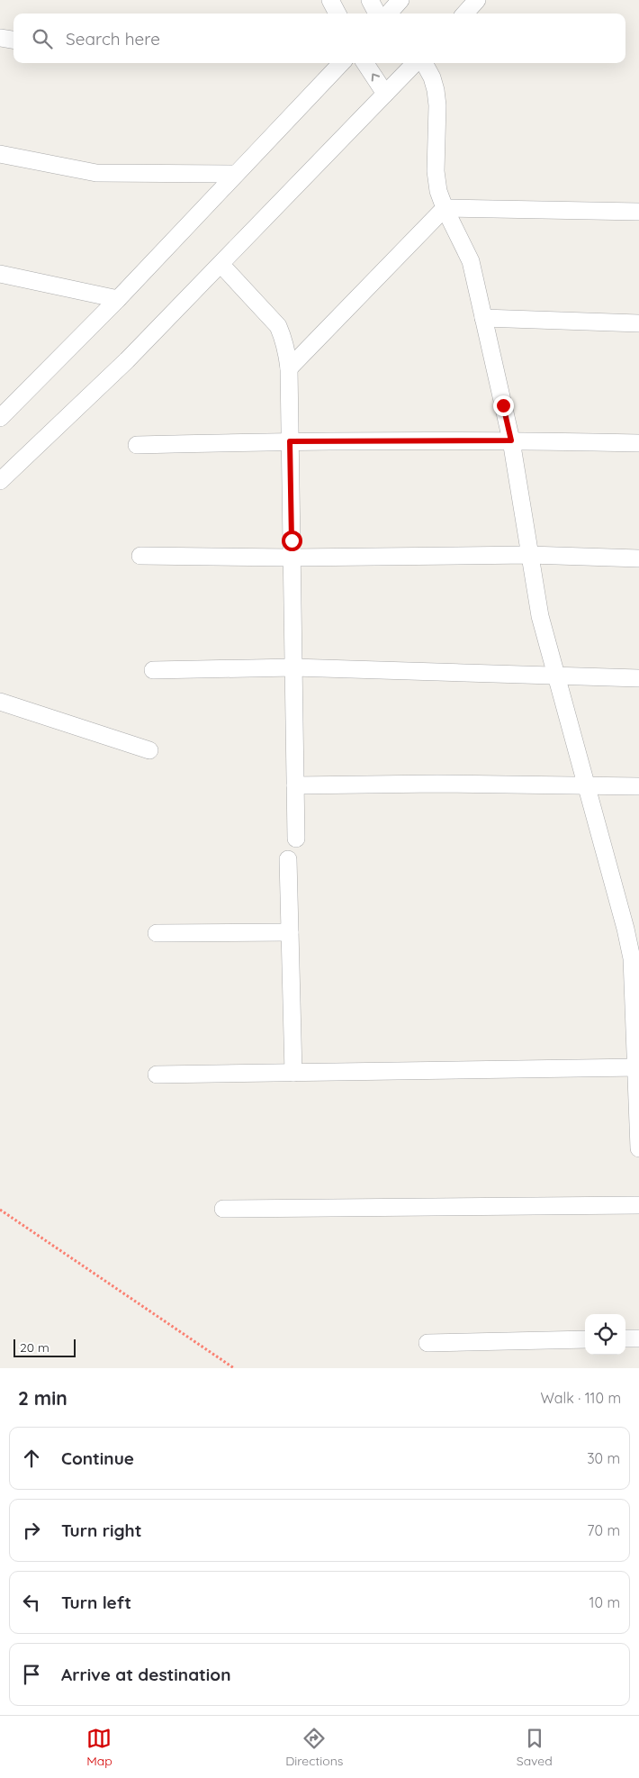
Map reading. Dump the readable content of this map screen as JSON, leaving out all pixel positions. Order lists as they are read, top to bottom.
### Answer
{
  "scale_bar": "20 m",
  "page": {
    "search": "Search here",
    "scale": "20 m",
    "heading": ["2 min", "Walk · 110 m"],
    "list": [
      ["Continue", "30 m"],
      ["Turn right", "70 m"],
      ["Turn left", "10 m"],
      "Arrive at destination"
    ],
    "nav": ["Map", "Directions", "Saved"]
  }
}
